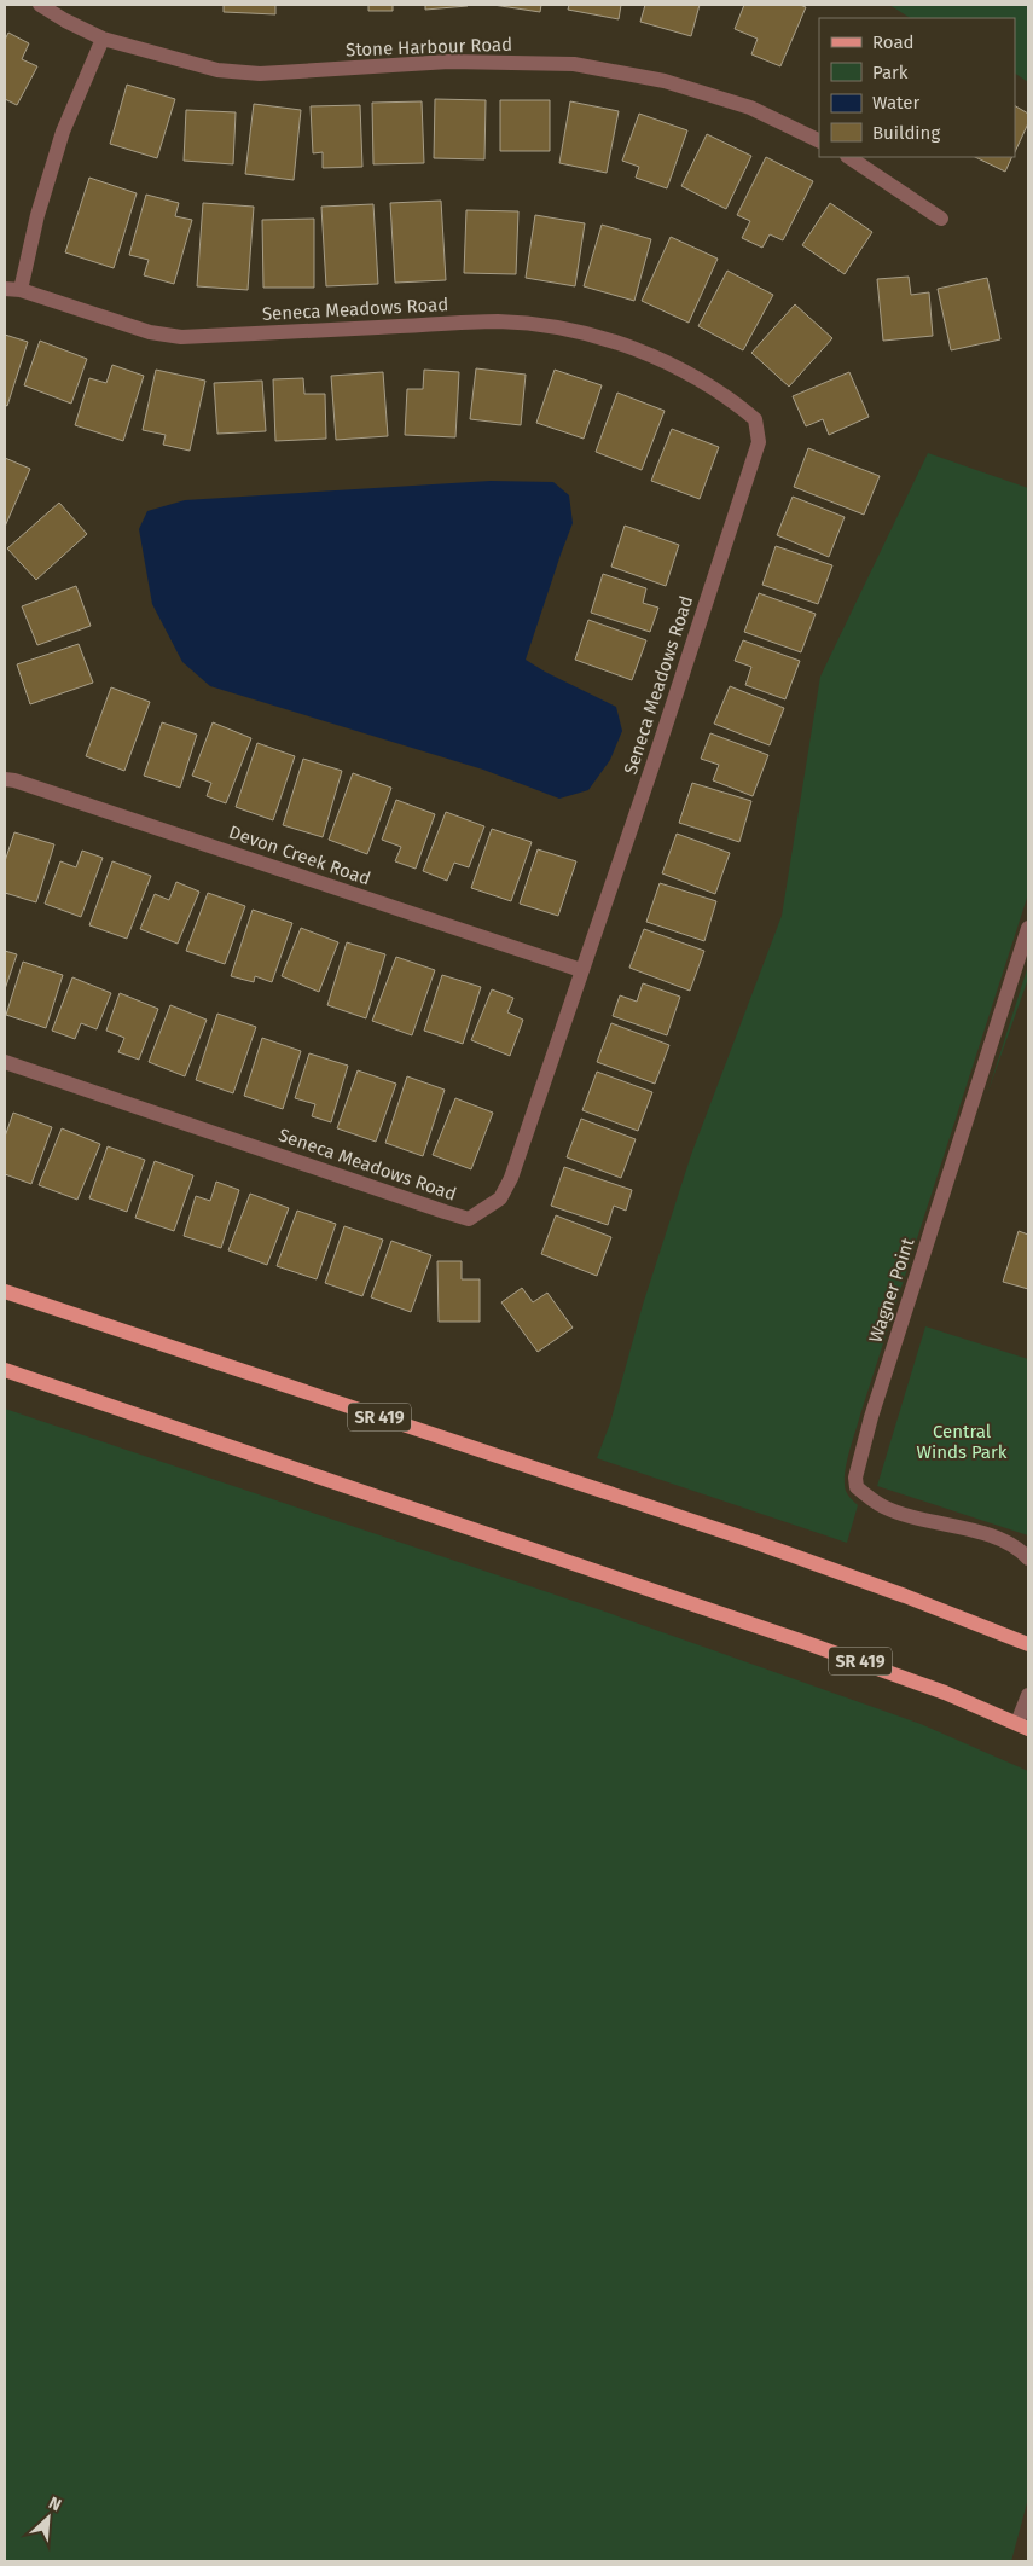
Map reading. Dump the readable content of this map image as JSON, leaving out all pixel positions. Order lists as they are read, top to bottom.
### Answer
{
  "streets": {
    "main road": ["SR 419"],
    "street": [
      "Stone Harbour Road",
      "Seneca Meadows Road",
      "Devon Creek Road",
      "Wagner Point"
    ]
  },
  "crossings": [
    ["Seneca Meadows Road", "Devon Creek Road"]
  ],
  "parks": ["Central Winds Park"],
  "legend": [
    "Road",
    "Park",
    "Water",
    "Building"
  ],
  "north": "top right"
}
